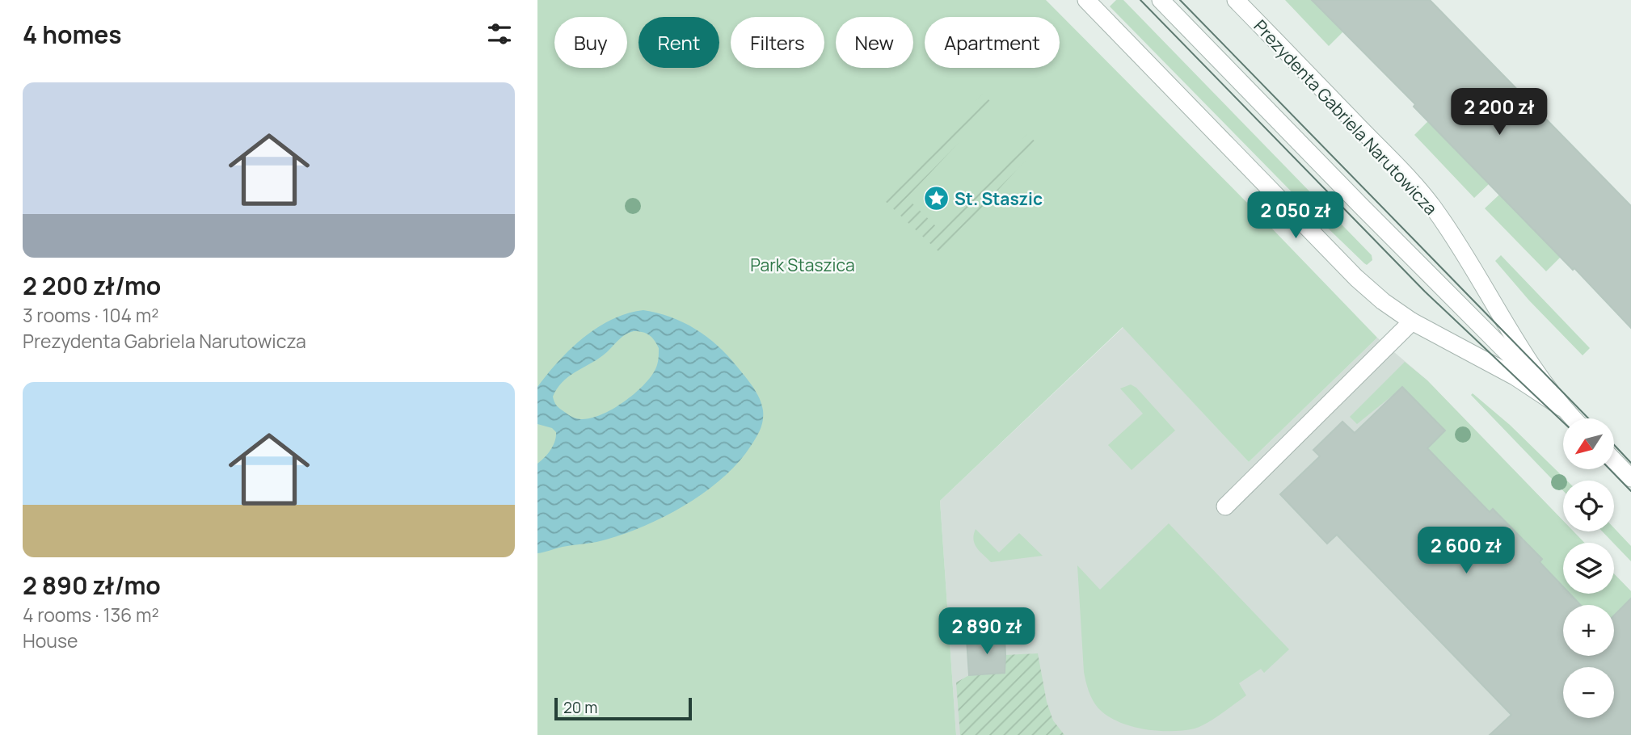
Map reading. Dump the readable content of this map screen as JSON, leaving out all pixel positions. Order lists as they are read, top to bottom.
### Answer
{
  "streets": {
    "street": ["Prezydenta Gabriela Narutowicza"]
  },
  "parks": ["Park Staszica"],
  "places": {
    "place": ["St. Staszic"]
  },
  "scale_bar": "20 m",
  "north": "bottom left",
  "page": {
    "heading": "4 homes",
    "chip": [
      "Buy",
      "Rent",
      "Filters",
      "New",
      "Apartment"
    ],
    "list": [
      {
        "name": "2 200 zł/mo",
        "note": "3 rooms · 104 m² · Prezydenta Gabriela Narutowicza"
      },
      {
        "name": "2 890 zł/mo",
        "note": "4 rooms · 136 m² · House"
      }
    ],
    "price": [
      "2 200 zł",
      "2 050 zł",
      "2 600 zł",
      "2 890 zł"
    ],
    "map_buttons": ["+", "−"],
    "scale": "20 m"
  }
}
